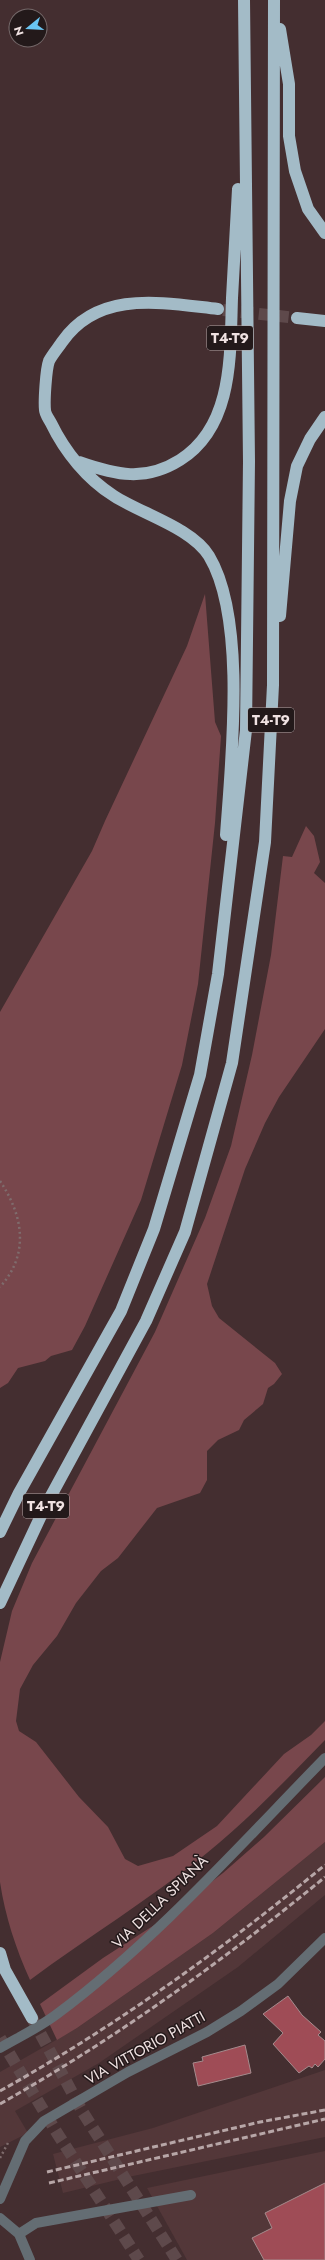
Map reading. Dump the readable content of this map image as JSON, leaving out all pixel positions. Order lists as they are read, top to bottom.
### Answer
{
  "streets": {
    "highway": ["T4-T9"],
    "street": ["VIA DELLA SPIANÀ", "VIA VITTORIO PIATTI"]
  },
  "north": "left"
}
